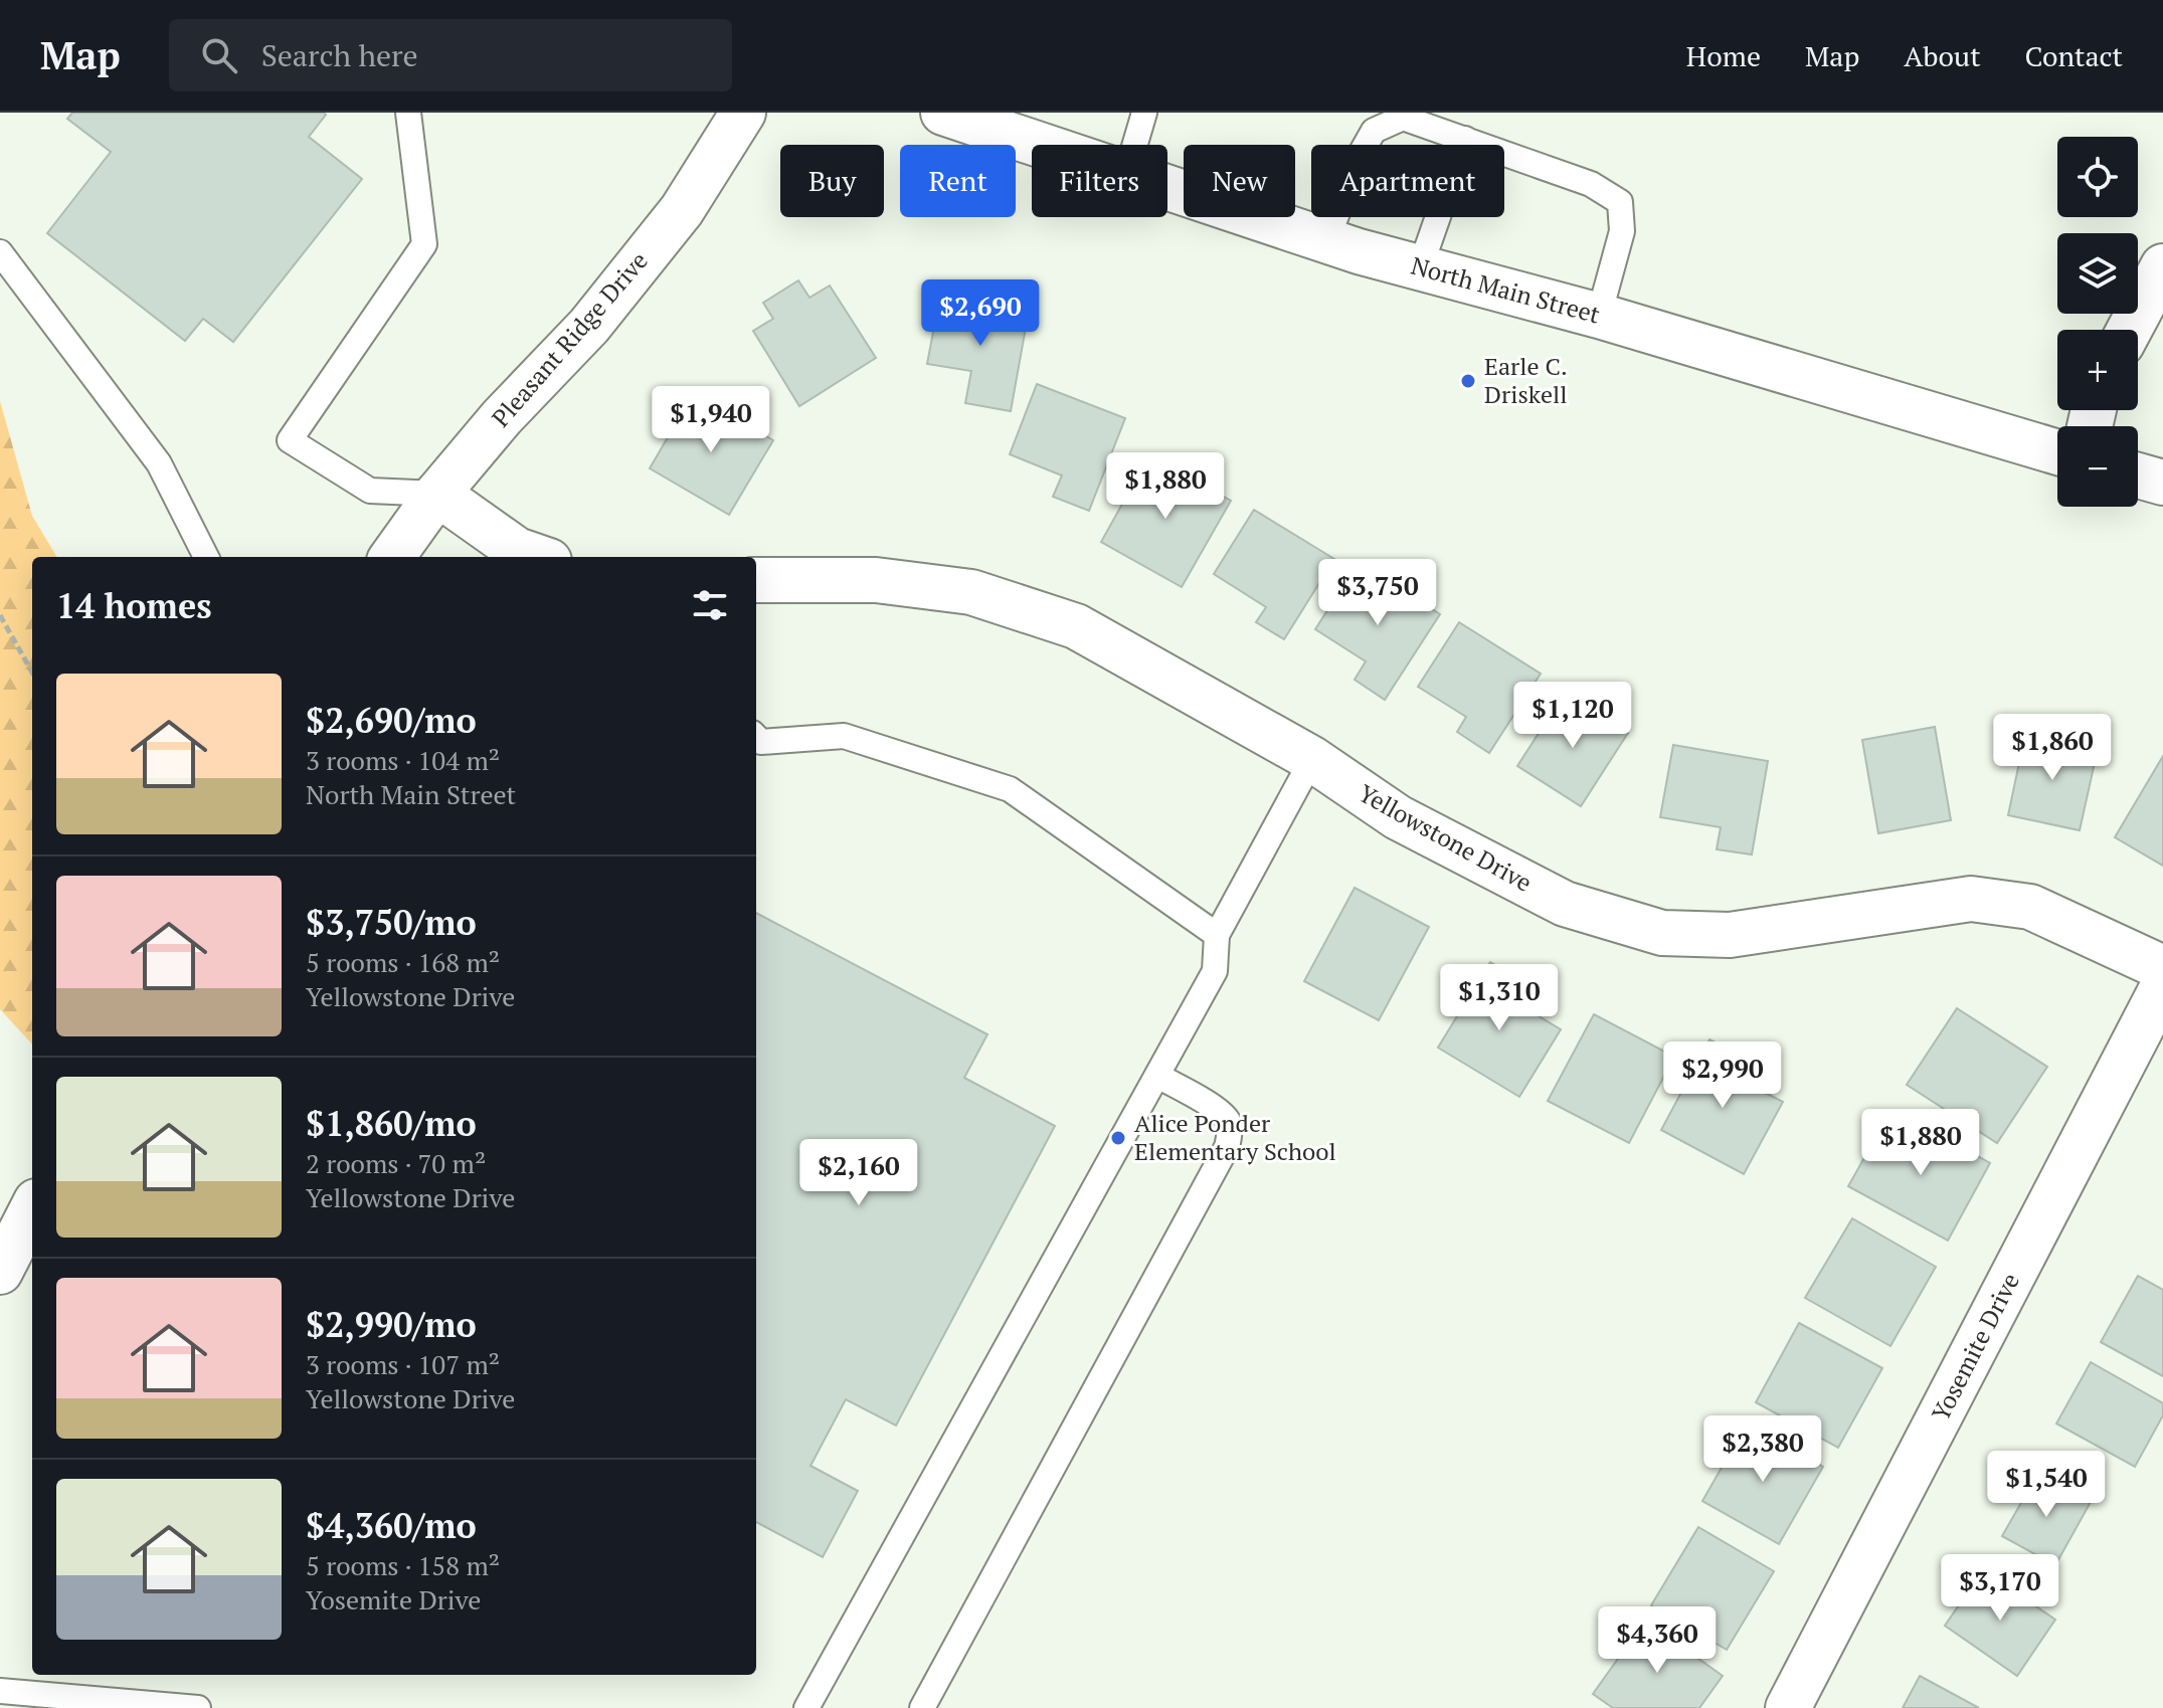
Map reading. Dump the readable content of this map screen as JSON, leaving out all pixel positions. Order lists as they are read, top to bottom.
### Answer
{
  "streets": {
    "street": [
      "North Main Street",
      "Pleasant Ridge Drive",
      "Yellowstone Drive",
      "Yosemite Drive"
    ]
  },
  "places": ["Earle C. Driskell", "Alice Ponder Elementary School"],
  "page": {
    "header": "Map",
    "search": "Search here",
    "nav": [
      "Home",
      "Map",
      "About",
      "Contact"
    ],
    "map_buttons": ["+", "−"],
    "chip": [
      "Buy",
      "Rent",
      "Filters",
      "New",
      "Apartment"
    ],
    "price": [
      "$2,690",
      "$1,940",
      "$1,880",
      "$3,750",
      "$1,120",
      "$1,860",
      "$1,310",
      "$2,990",
      "$1,880",
      "$2,160",
      "$2,380",
      "$1,540",
      "$3,170",
      "$4,360"
    ],
    "heading": "14 homes",
    "list": [
      {
        "name": "$2,690/mo",
        "note": "3 rooms · 104 m² · North Main Street"
      },
      {
        "name": "$3,750/mo",
        "note": "5 rooms · 168 m² · Yellowstone Drive"
      },
      {
        "name": "$1,860/mo",
        "note": "2 rooms · 70 m² · Yellowstone Drive"
      },
      {
        "name": "$2,990/mo",
        "note": "3 rooms · 107 m² · Yellowstone Drive"
      },
      {
        "name": "$4,360/mo",
        "note": "5 rooms · 158 m² · Yosemite Drive"
      }
    ]
  }
}
